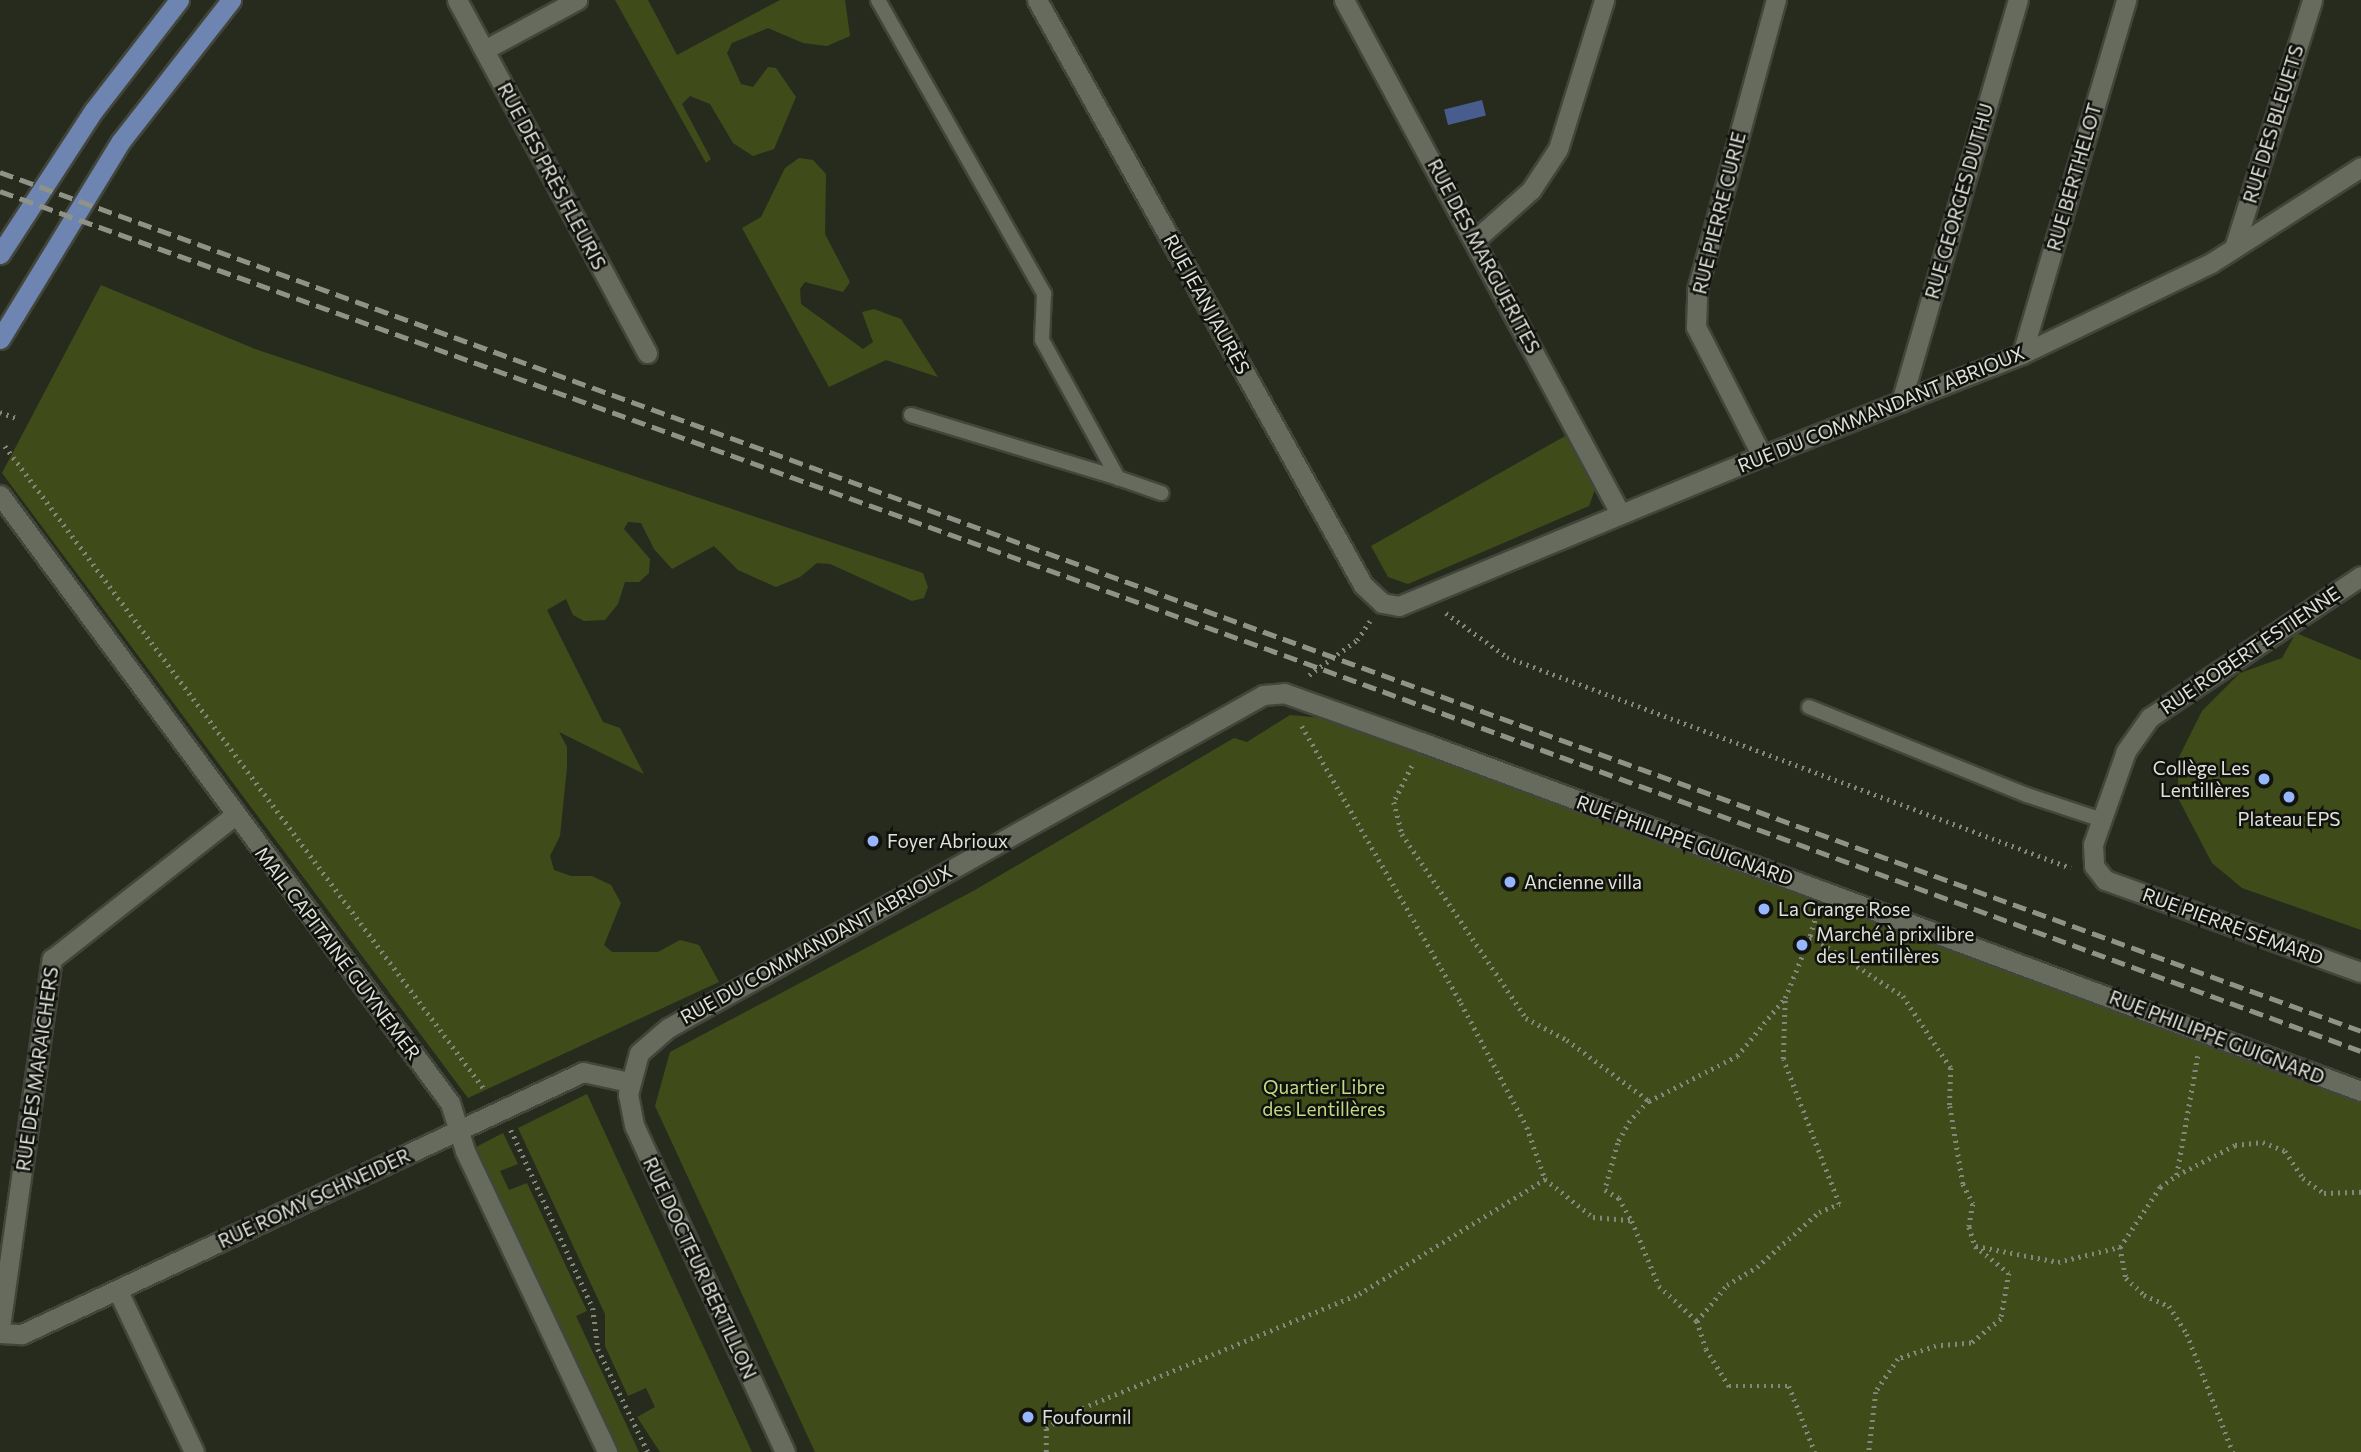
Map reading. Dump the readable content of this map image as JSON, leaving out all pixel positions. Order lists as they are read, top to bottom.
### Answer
{
  "streets": {
    "street": [
      "RUE DES BLEUETS",
      "RUE DES PRÈS FLEURIS",
      "RUE BERTHELOT",
      "RUE GEORGES DUTHU",
      "RUE PIERRE CURIE",
      "RUE DES MARGUERITES",
      "RUE JEAN JAURÈS",
      "RUE DU COMMANDANT ABRIOUX",
      "RUE ROBERT ESTIENNE",
      "RUE PHILIPPE GUIGNARD",
      "RUE PIERRE SEMARD",
      "MAIL CAPITAINE GUYNEMER",
      "RUE DES MARAICHERS",
      "RUE ROMY SCHNEIDER",
      "RUE DOCTEUR BERTILLON"
    ]
  },
  "crossings": [
    ["RUE DES BLEUETS", "RUE DU COMMANDANT ABRIOUX"],
    ["RUE BERTHELOT", "RUE DU COMMANDANT ABRIOUX"],
    ["RUE GEORGES DUTHU", "RUE DU COMMANDANT ABRIOUX"],
    ["RUE PIERRE CURIE", "RUE DU COMMANDANT ABRIOUX"],
    ["RUE DES MARGUERITES", "RUE DU COMMANDANT ABRIOUX"],
    ["RUE JEAN JAURÈS", "RUE DU COMMANDANT ABRIOUX"],
    ["RUE DU COMMANDANT ABRIOUX", "RUE PHILIPPE GUIGNARD"],
    ["RUE DU COMMANDANT ABRIOUX", "RUE ROMY SCHNEIDER"],
    ["RUE DU COMMANDANT ABRIOUX", "RUE DOCTEUR BERTILLON"],
    ["RUE ROBERT ESTIENNE", "RUE PIERRE SEMARD"],
    ["MAIL CAPITAINE GUYNEMER", "RUE DES MARAICHERS"],
    ["MAIL CAPITAINE GUYNEMER", "RUE ROMY SCHNEIDER"],
    ["RUE ROMY SCHNEIDER", "RUE DOCTEUR BERTILLON"]
  ],
  "parks": ["Quartier Libre des Lentillères"],
  "places": [
    "Collège Les Lentillères",
    "Plateau EPS",
    "Foyer Abrioux",
    "Ancienne villa",
    "La Grange Rose",
    "Marché à prix libre des Lentillères",
    "Foufournil"
  ]
}
